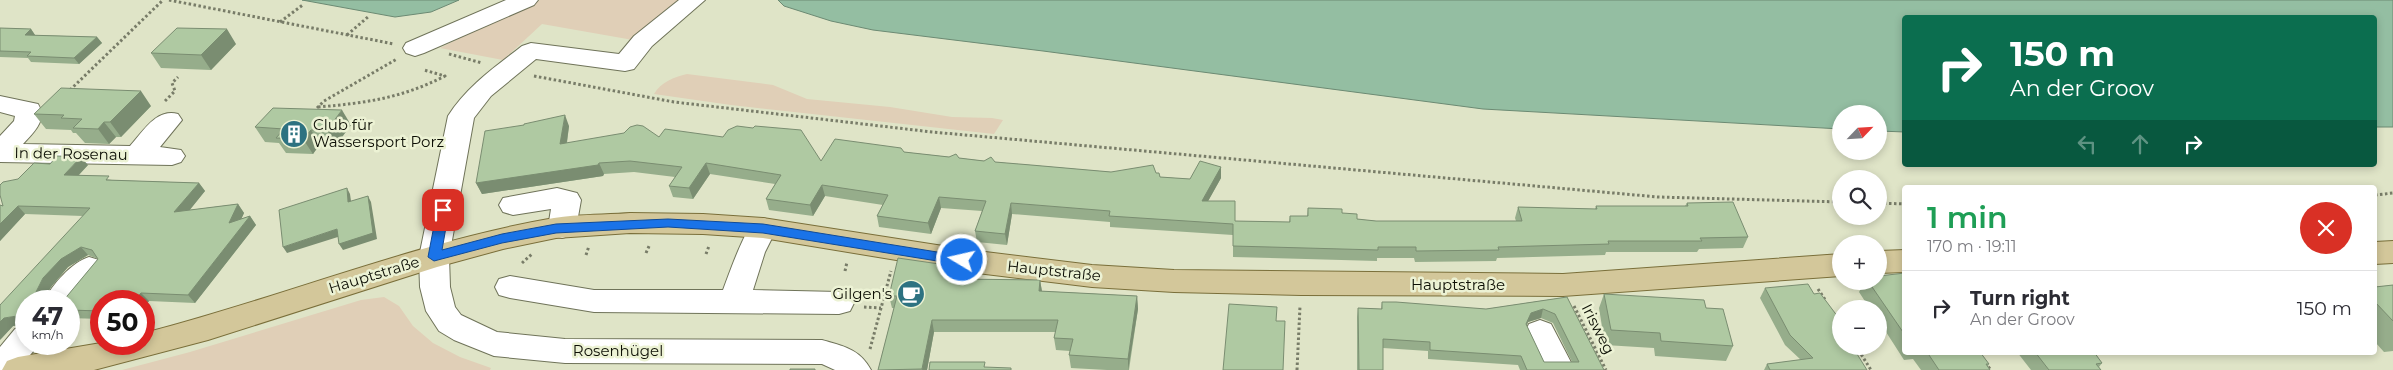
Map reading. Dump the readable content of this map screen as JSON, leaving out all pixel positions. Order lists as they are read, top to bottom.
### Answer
{
  "streets": {
    "main road": ["Hauptstraße"],
    "street": ["In der Rosenau", "Rosenhügel"],
    "path": ["Irisweg"]
  },
  "crossings": [
    ["Hauptstraße", "Rosenhügel"]
  ],
  "places": {
    "building": ["Club für Wassersport Porz"],
    "cafe": ["Gilgen's"]
  },
  "north": "top right",
  "page": {
    "turn": ["150 m", "An der Groov"],
    "map_buttons": ["+", "−"],
    "heading": ["1 min", "170 m · 19:11"],
    "list": [
      {
        "name": "Turn right",
        "note": "An der Groov",
        "value": "150 m"
      }
    ],
    "speed": "47 km/h",
    "limit": "50"
  }
}
